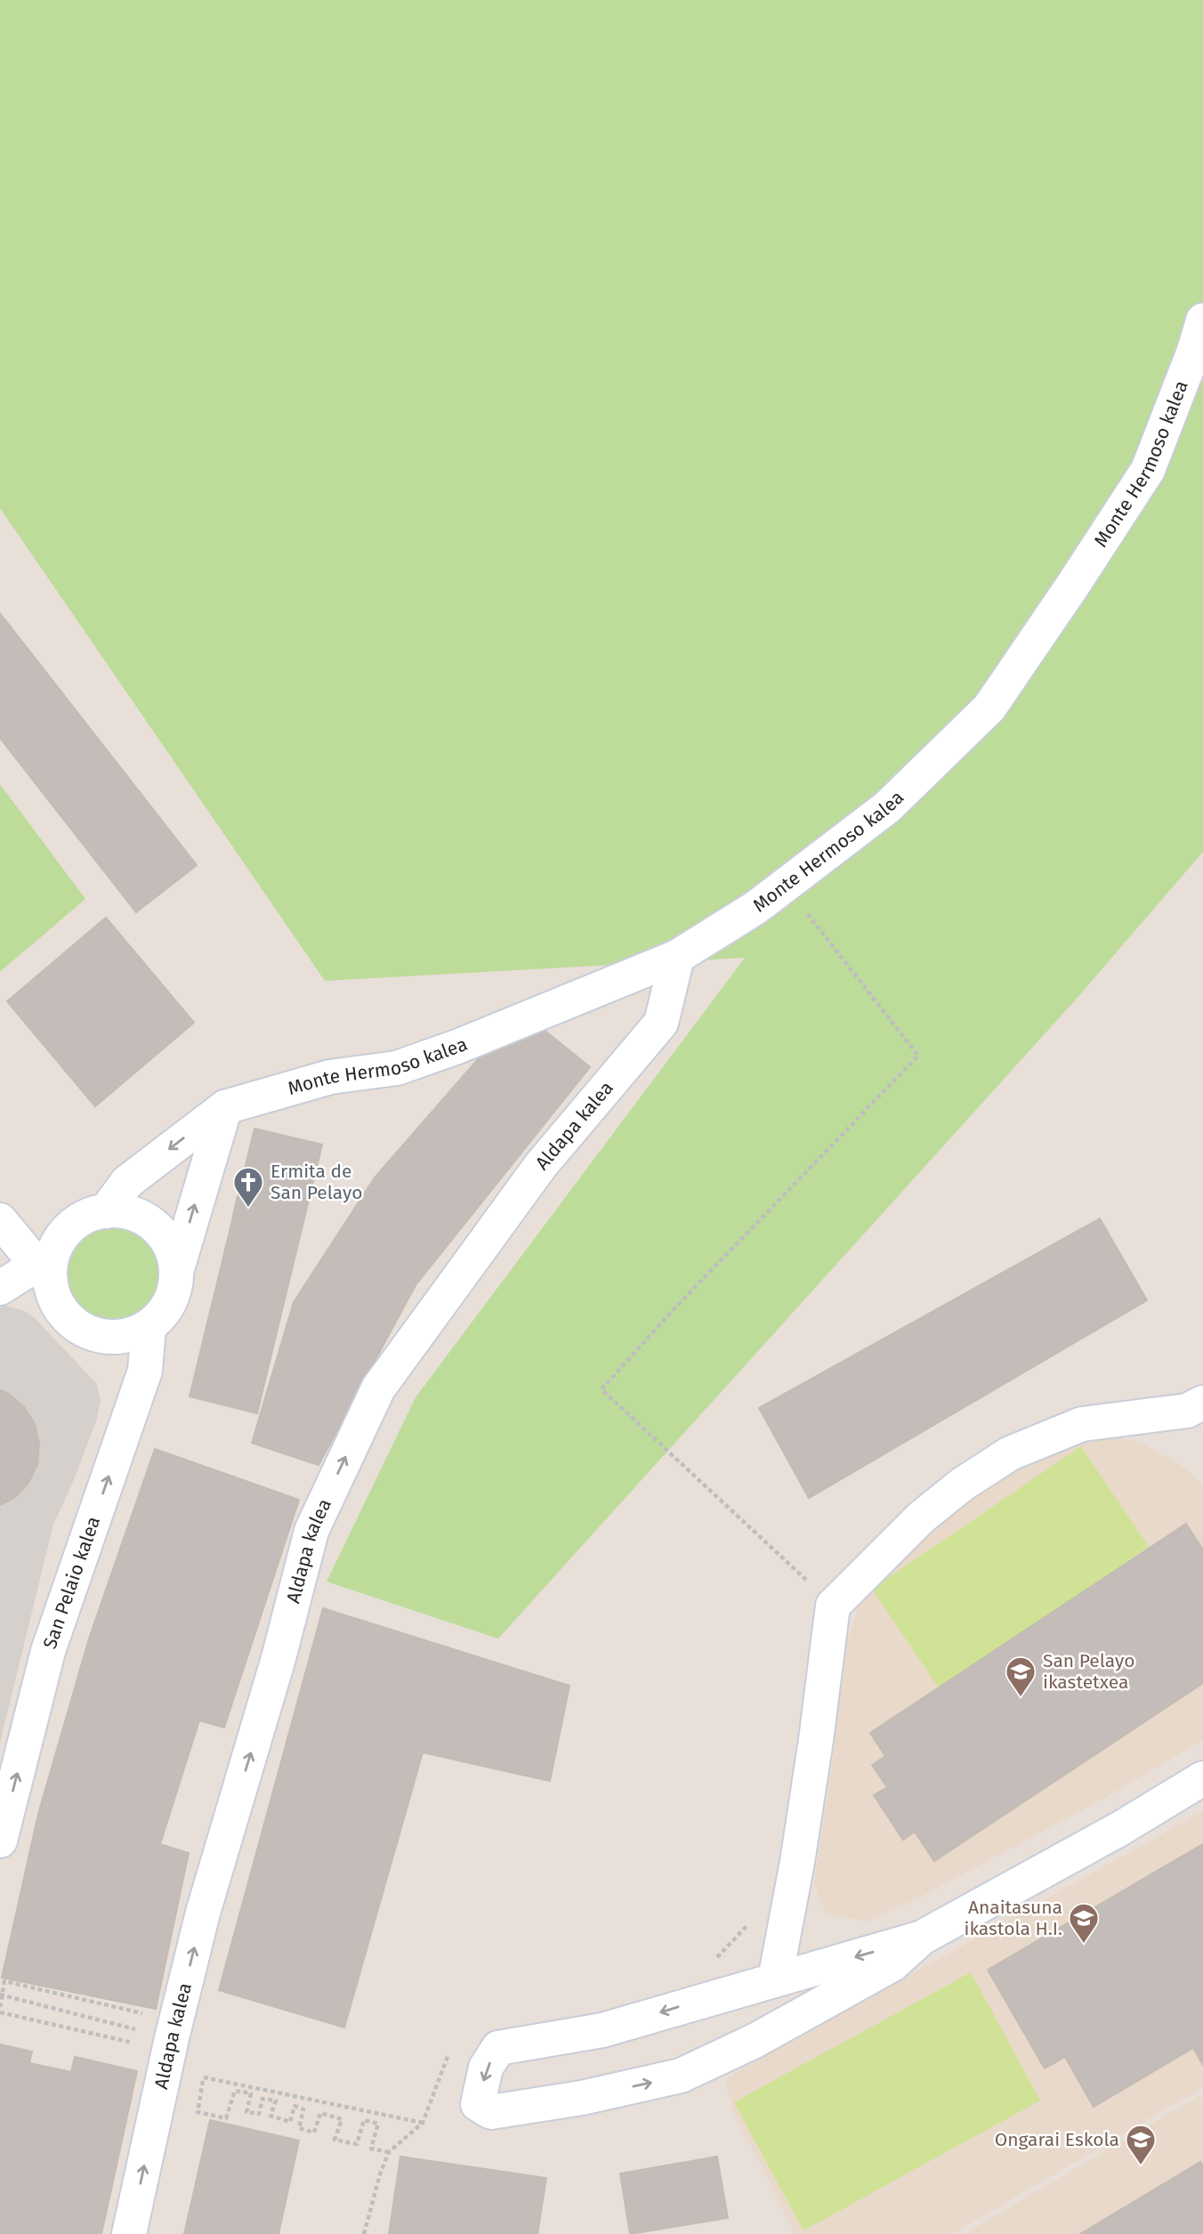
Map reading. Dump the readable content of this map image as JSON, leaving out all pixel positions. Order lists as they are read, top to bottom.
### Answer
{
  "streets": {
    "street": ["Monte Hermoso kalea", "Aldapa kalea", "San Pelaio kalea"]
  },
  "crossings": [
    ["Monte Hermoso kalea", "Aldapa kalea"],
    ["Monte Hermoso kalea", "San Pelaio kalea"]
  ],
  "one_way": ["Aldapa kalea", "San Pelaio kalea"],
  "places": {
    "church": ["Ermita de San Pelayo"],
    "school or university": ["San Pelayo ikastetxea", "Anaitasuna ikastola H.I.", "Ongarai Eskola"]
  }
}
